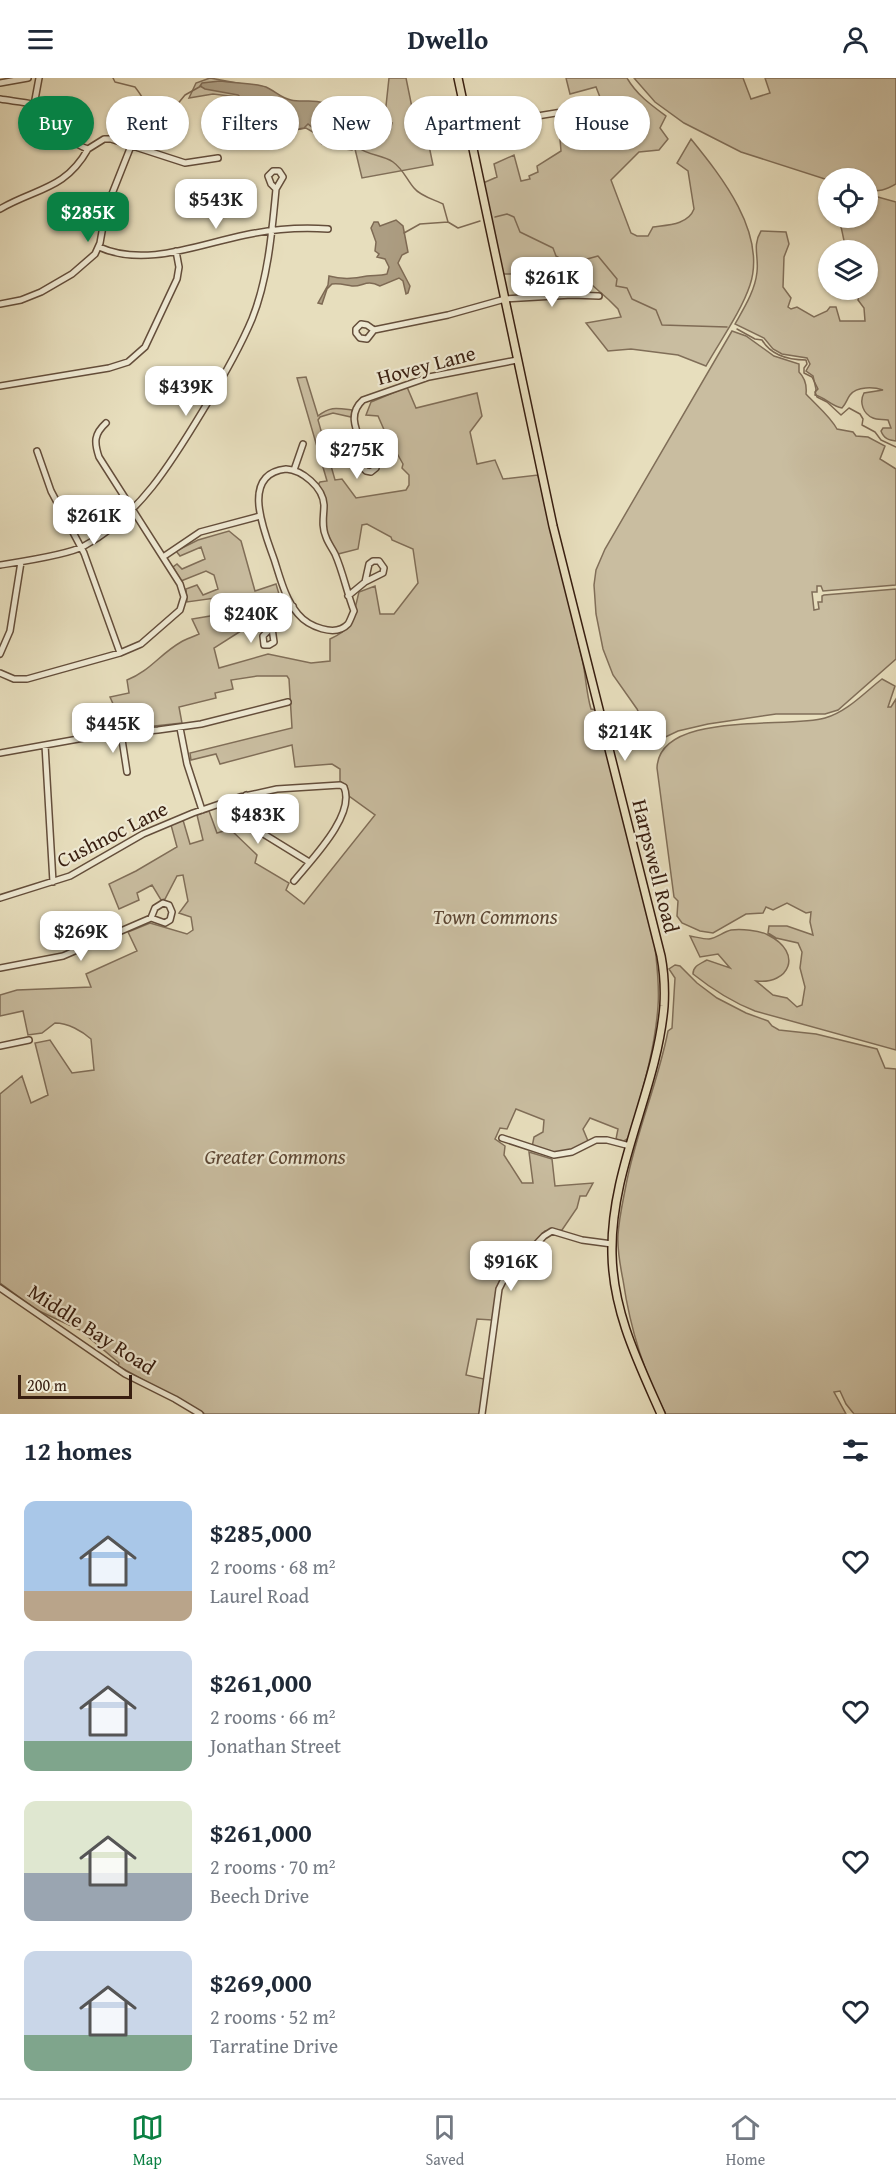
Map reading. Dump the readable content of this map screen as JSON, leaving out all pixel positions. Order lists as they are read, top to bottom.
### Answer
{
  "streets": {
    "main road": ["Harpswell Road"],
    "street": ["Hovey Lane", "Cushnoc Lane", "Middle Bay Road"]
  },
  "crossings": [
    ["Hovey Lane", "Harpswell Road"]
  ],
  "parks": ["Town Commons", "Greater Commons"],
  "scale_bar": "200 m",
  "page": {
    "header": "Dwello",
    "chip": [
      "Buy",
      "Rent",
      "Filters",
      "New",
      "Apartment",
      "House"
    ],
    "price": [
      "$543K",
      "$285K",
      "$261K",
      "$439K",
      "$275K",
      "$261K",
      "$240K",
      "$445K",
      "$214K",
      "$483K",
      "$269K",
      "$916K"
    ],
    "scale": "200 m",
    "heading": "12 homes",
    "list": [
      {
        "name": "$285,000",
        "note": "2 rooms · 68 m² · Laurel Road"
      },
      {
        "name": "$261,000",
        "note": "2 rooms · 66 m² · Jonathan Street"
      },
      {
        "name": "$261,000",
        "note": "2 rooms · 70 m² · Beech Drive"
      },
      {
        "name": "$269,000",
        "note": "2 rooms · 52 m² · Tarratine Drive"
      }
    ],
    "tabs": ["Map", "Saved", "Home"]
  }
}
